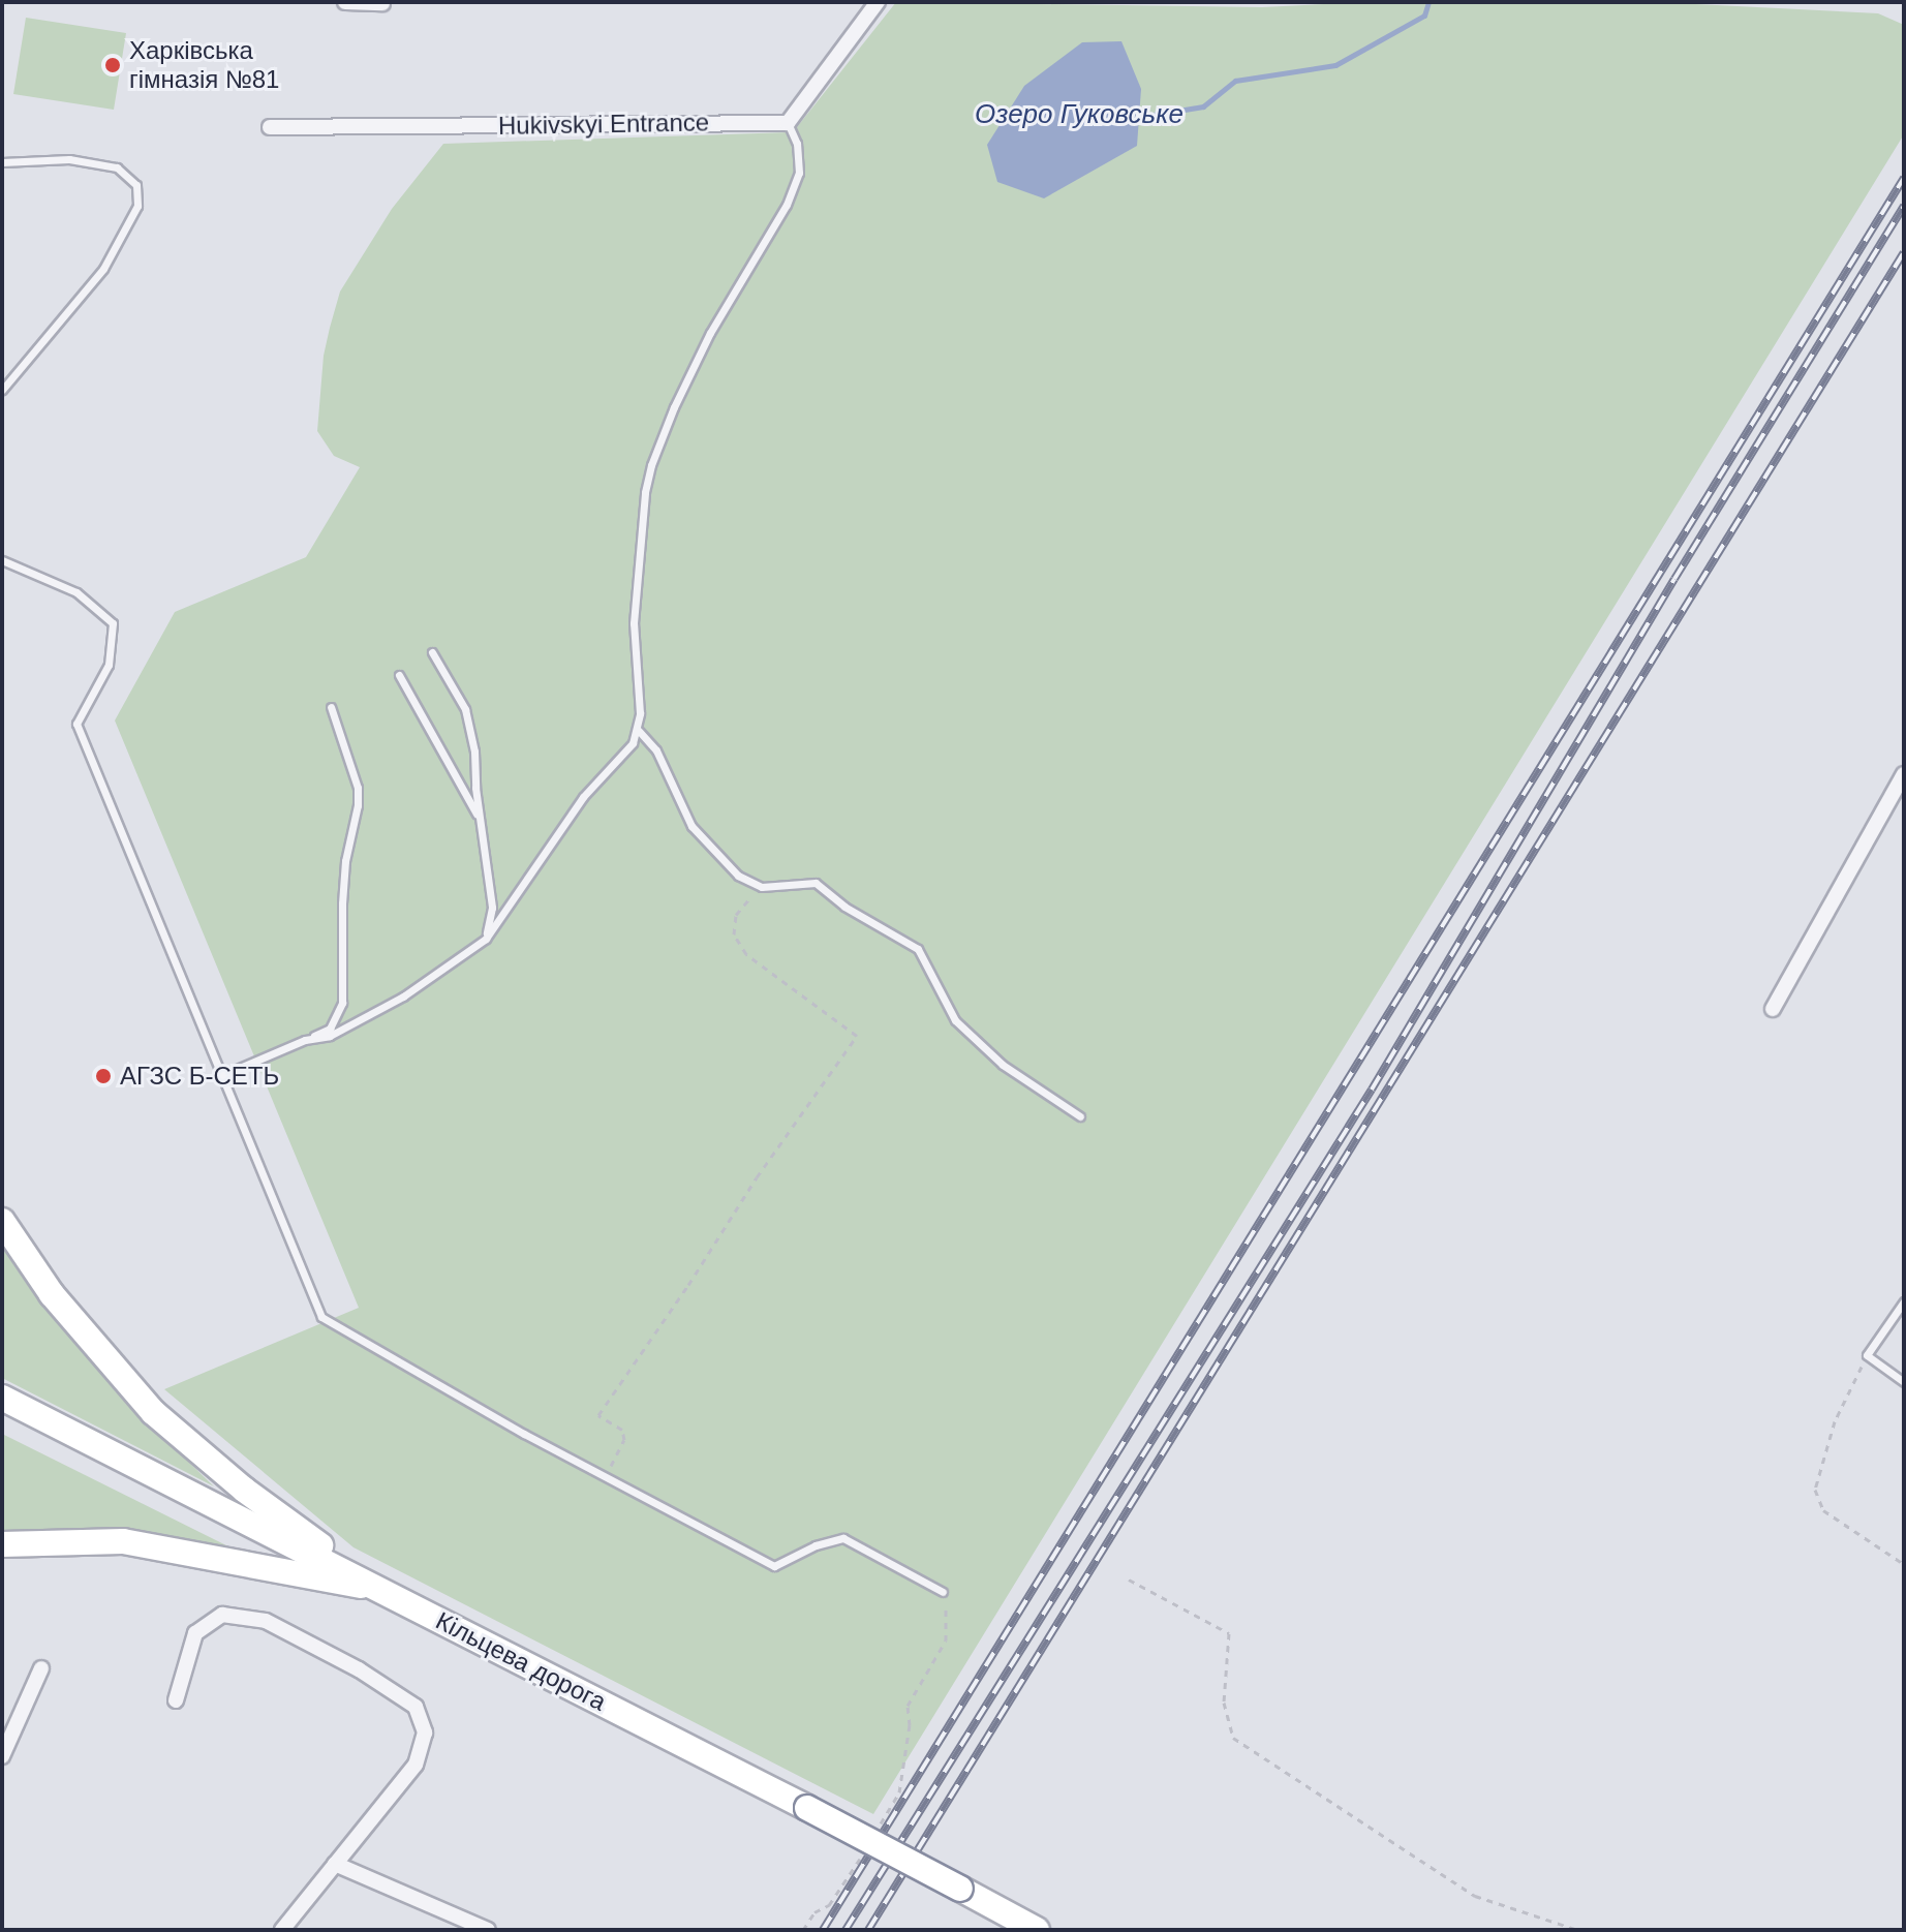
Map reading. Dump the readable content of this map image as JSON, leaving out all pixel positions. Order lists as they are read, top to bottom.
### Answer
{
  "streets": {
    "highway": ["Кільцева дорога"],
    "street": ["Hukivskyi Entrance"]
  },
  "water": ["Озеро Гуковське"],
  "places": ["Харківська гімназія №81", "АГЗС Б-СЕТЬ"]
}
